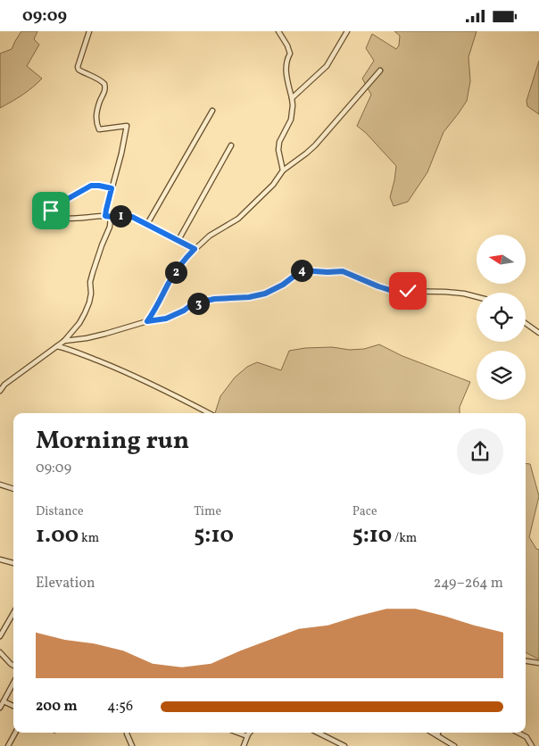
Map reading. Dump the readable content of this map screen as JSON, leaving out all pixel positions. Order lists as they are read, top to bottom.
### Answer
{
  "north": "left",
  "page": {
    "status": "09:09",
    "pins": [
      "1",
      "4",
      "2",
      "3"
    ],
    "heading": ["Morning run", "09:09"],
    "stats": [
      ["Distance", "1.00 km"],
      ["Time", "5:10"],
      ["Pace", "5:10 /km"]
    ],
    "chart": ["Elevation", "249–264 m"],
    "list": [
      {
        "name": "200 m",
        "note": "4:56"
      }
    ]
  }
}
